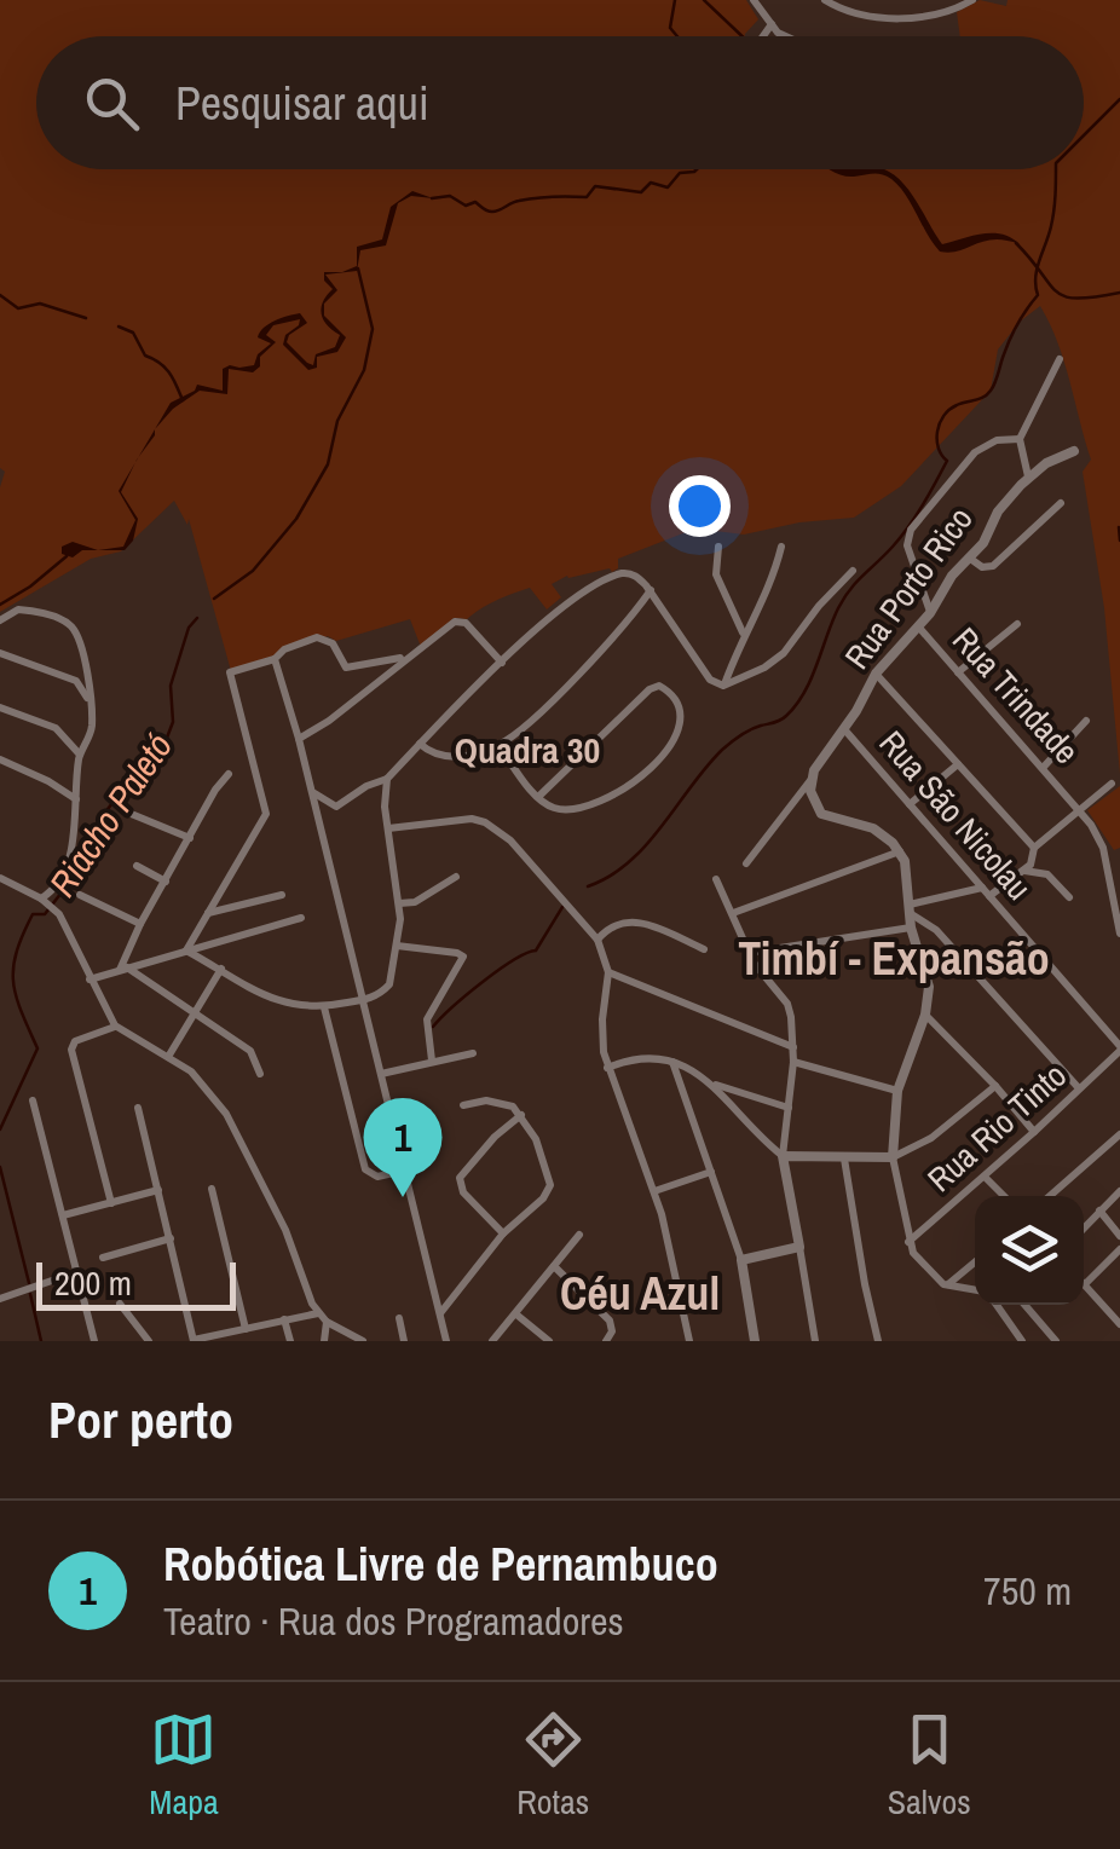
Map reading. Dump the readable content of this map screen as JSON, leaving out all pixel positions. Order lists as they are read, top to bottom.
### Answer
{
  "streets": {
    "street": [
      "Rua Porto Rico",
      "Rua Trindade",
      "Rua São Nicolau",
      "Rua Rio Tinto"
    ]
  },
  "crossings": [
    ["Rua Porto Rico", "Rua Trindade"],
    ["Rua Porto Rico", "Rua São Nicolau"],
    ["Rua São Nicolau", "Rua Rio Tinto"]
  ],
  "districts": ["Quadra 30", "Timbí - Expansão", "Céu Azul"],
  "water": ["Riacho Paletó"],
  "scale_bar": "200 m",
  "page": {
    "search": "Pesquisar aqui",
    "pins": "1",
    "scale": "200 m",
    "heading": "Por perto",
    "list": [
      {
        "mark": "1",
        "name": "Robótica Livre de Pernambuco",
        "note": "Teatro · Rua dos Programadores",
        "value": "750 m"
      }
    ],
    "nav": ["Mapa", "Rotas", "Salvos"]
  }
}
